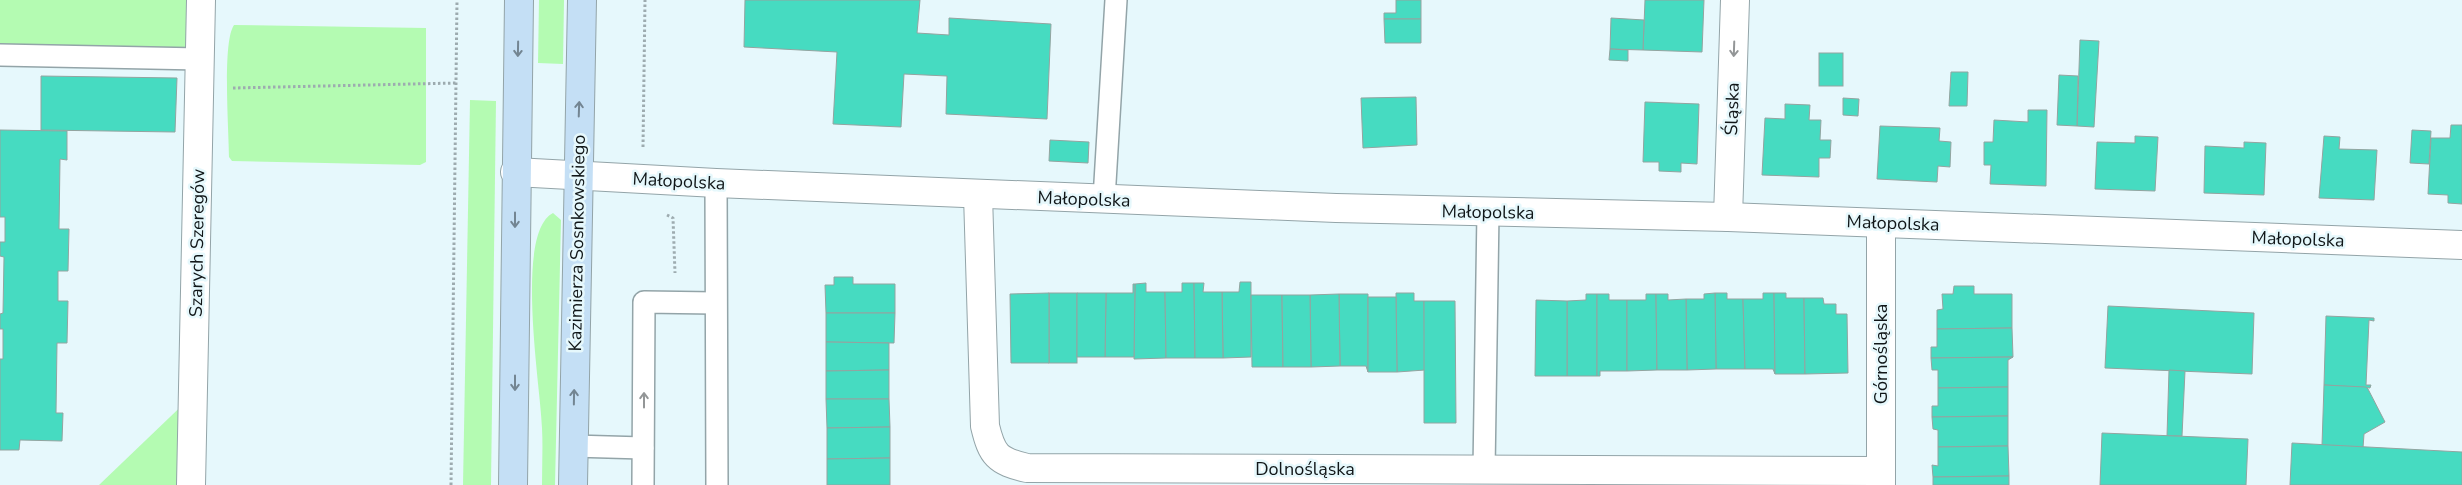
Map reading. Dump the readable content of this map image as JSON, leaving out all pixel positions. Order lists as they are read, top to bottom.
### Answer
{
  "streets": {
    "street": [
      "Śląska",
      "Małopolska",
      "Szarych Szeregów",
      "Kazimierza Sosnkowskiego",
      "Górnośląska",
      "Dolnośląska"
    ]
  },
  "crossings": [
    ["Śląska", "Małopolska"],
    ["Małopolska", "Kazimierza Sosnkowskiego"],
    ["Małopolska", "Górnośląska"],
    ["Małopolska", "Dolnośląska"],
    ["Górnośląska", "Dolnośląska"]
  ],
  "one_way": ["Śląska"]
}
